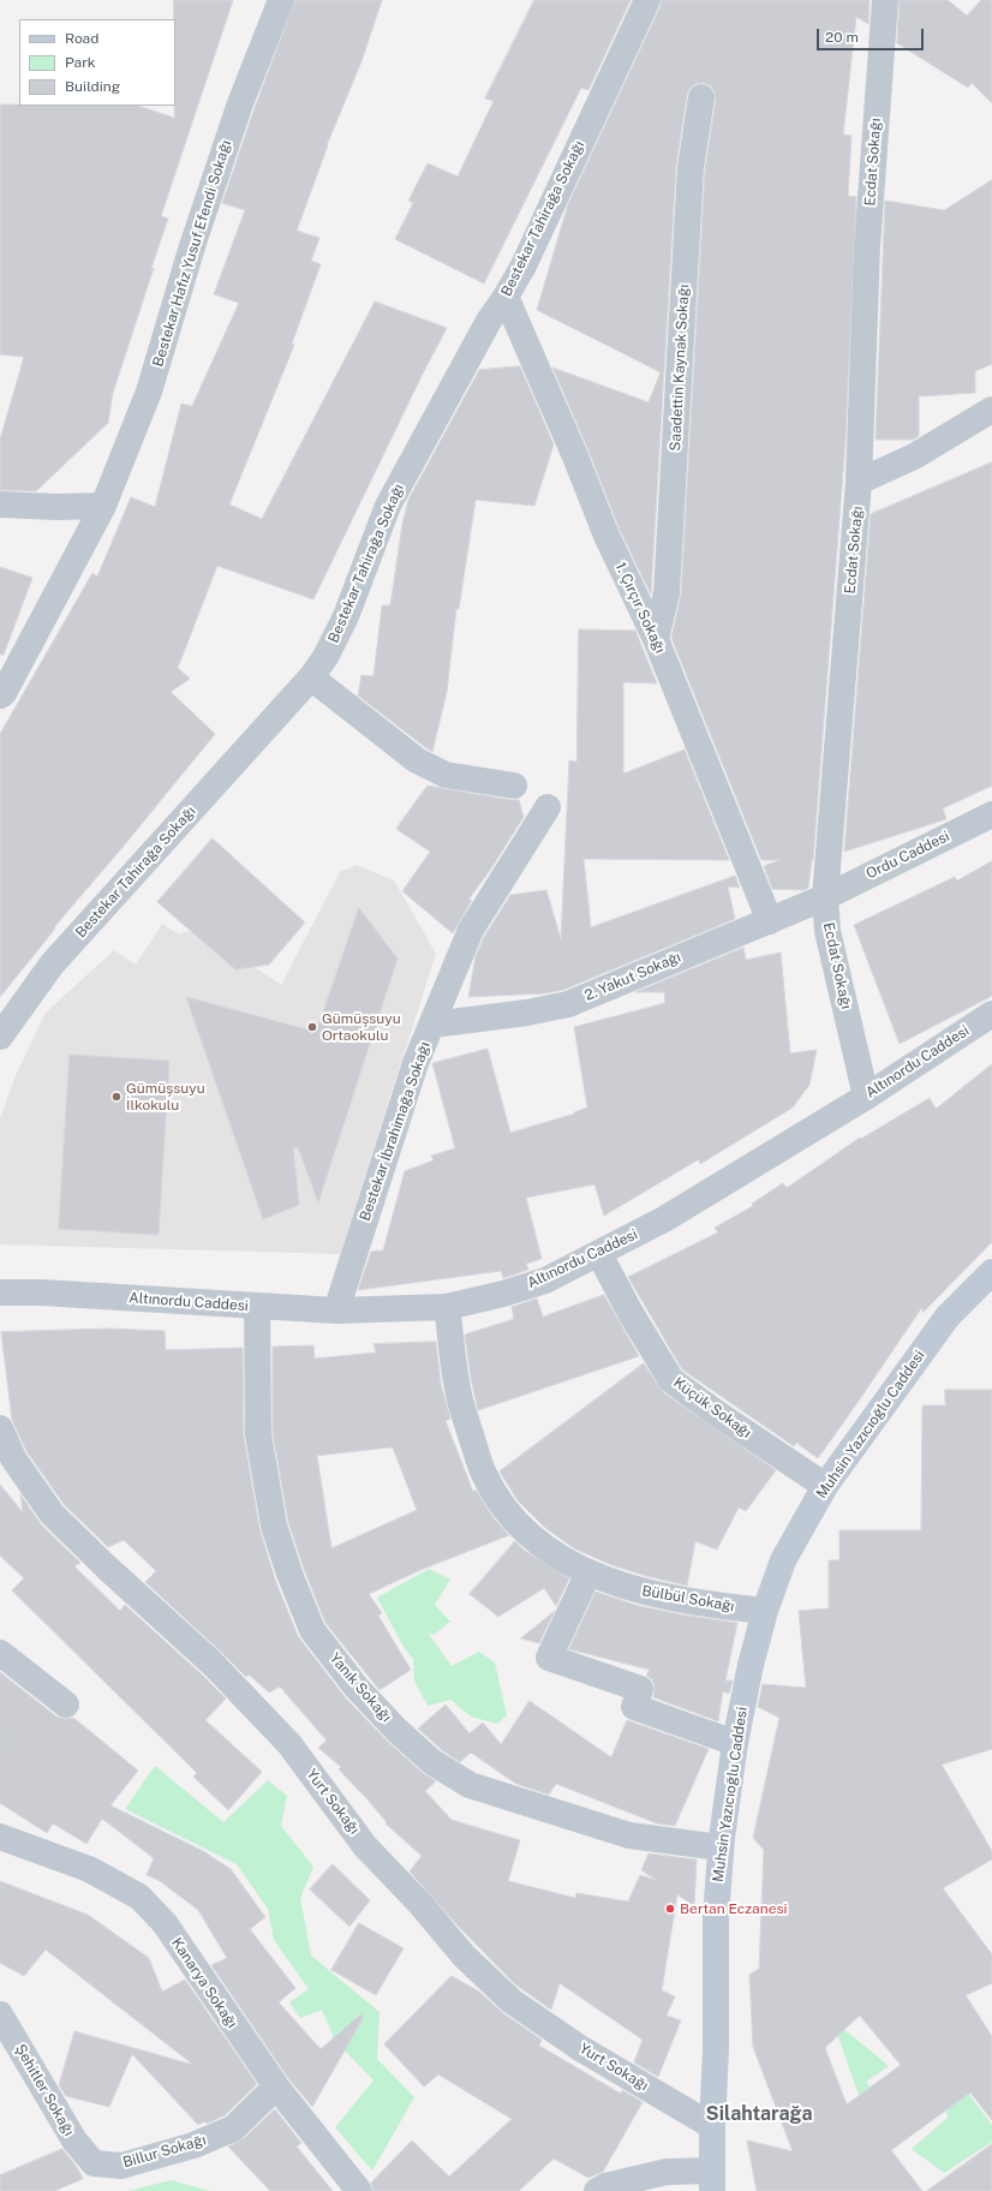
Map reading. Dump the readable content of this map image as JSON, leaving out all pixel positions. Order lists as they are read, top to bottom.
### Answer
{
  "streets": {
    "main road": ["Muhsin Yazıcıoğlu Caddesi"],
    "street": [
      "Ecdat Sokağı",
      "Bestekar Tahirağa Sokağı",
      "Bestekar Hafız Yusuf Efendi Sokağı",
      "Saadettin Kaynak Sokağı",
      "1. Çırçır Sokağı",
      "Ordu Caddesi",
      "2. Yakut Sokağı",
      "Altınordu Caddesi",
      "Bestekar İbrahimağa Sokağı",
      "Küçük Sokağı",
      "Bülbül Sokağı",
      "Yanık Sokağı",
      "Yurt Sokağı",
      "Kanarya Sokağı",
      "Şehitler Sokağı",
      "Billur Sokağı"
    ]
  },
  "crossings": [
    ["Ecdat Sokağı", "Ordu Caddesi"],
    ["Ecdat Sokağı", "2. Yakut Sokağı"],
    ["Ecdat Sokağı", "Altınordu Caddesi"],
    ["Bestekar Tahirağa Sokağı", "1. Çırçır Sokağı"],
    ["Saadettin Kaynak Sokağı", "1. Çırçır Sokağı"],
    ["1. Çırçır Sokağı", "2. Yakut Sokağı"],
    ["Ordu Caddesi", "2. Yakut Sokağı"],
    ["2. Yakut Sokağı", "Bestekar İbrahimağa Sokağı"],
    ["Altınordu Caddesi", "Bestekar İbrahimağa Sokağı"],
    ["Altınordu Caddesi", "Küçük Sokağı"],
    ["Altınordu Caddesi", "Bülbül Sokağı"],
    ["Altınordu Caddesi", "Yanık Sokağı"],
    ["Küçük Sokağı", "Muhsin Yazıcıoğlu Caddesi"],
    ["Muhsin Yazıcıoğlu Caddesi", "Bülbül Sokağı"],
    ["Muhsin Yazıcıoğlu Caddesi", "Yanık Sokağı"],
    ["Muhsin Yazıcıoğlu Caddesi", "Yurt Sokağı"],
    ["Kanarya Sokağı", "Billur Sokağı"],
    ["Şehitler Sokağı", "Billur Sokağı"]
  ],
  "districts": ["Silahtarağa"],
  "places": ["Gümüşsuyu Ortaokulu", "Gümüşsuyu İlkokulu", "Bertan Eczanesi"],
  "legend": ["Road", "Park", "Building"],
  "scale_bar": "20 m"
}
